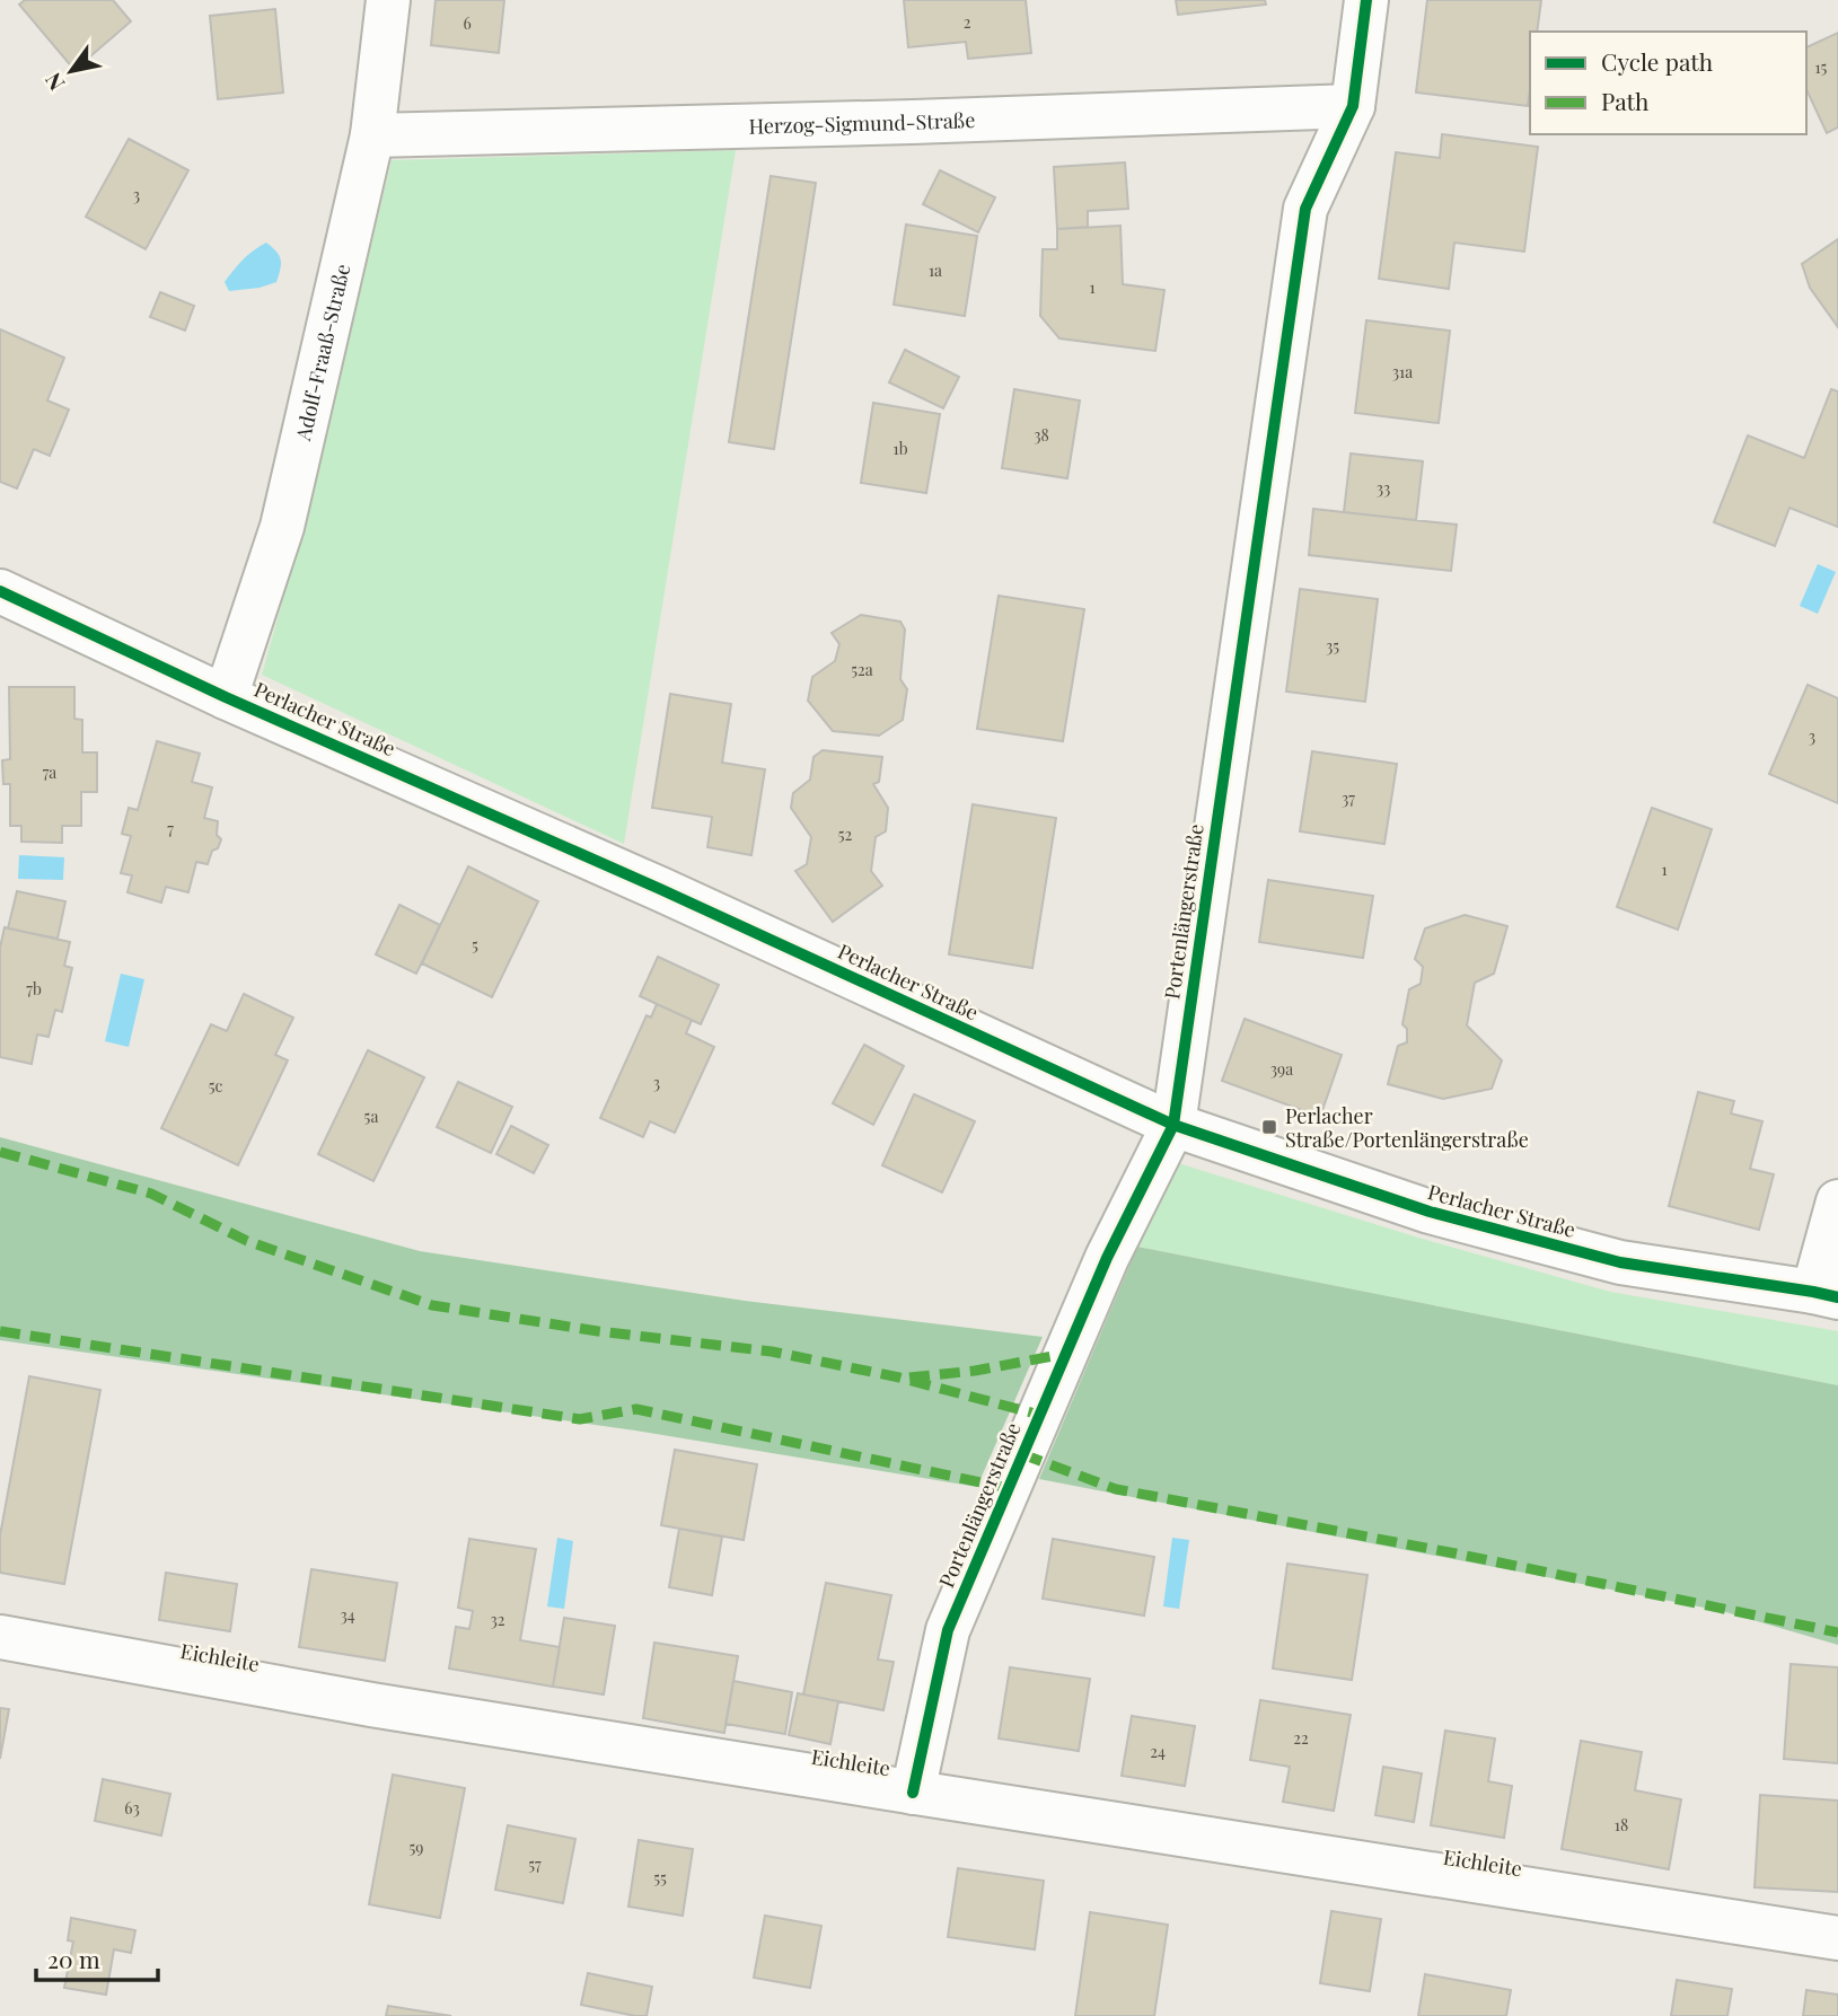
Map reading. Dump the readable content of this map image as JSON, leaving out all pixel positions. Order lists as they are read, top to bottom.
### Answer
{
  "streets": {
    "street": [
      "Herzog-Sigmund-Straße",
      "Adolf-Fraaß-Straße",
      "Perlacher Straße",
      "Portenlängerstraße",
      "Eichleite"
    ]
  },
  "crossings": [
    ["Herzog-Sigmund-Straße", "Adolf-Fraaß-Straße"],
    ["Herzog-Sigmund-Straße", "Portenlängerstraße"],
    ["Adolf-Fraaß-Straße", "Perlacher Straße"],
    ["Perlacher Straße", "Portenlängerstraße"],
    ["Portenlängerstraße", "Eichleite"]
  ],
  "places": {
    "transit": ["Perlacher Straße/Portenlängerstraße"]
  },
  "house_numbers": [
    "2",
    "6",
    "15",
    "3",
    "1a",
    "1",
    "31a",
    "38",
    "1b",
    "33",
    "35",
    "52a",
    "3",
    "7a",
    "37",
    "7",
    "52",
    "1",
    "5",
    "7b",
    "39a",
    "3",
    "5c",
    "5a",
    "34",
    "32",
    "22",
    "24",
    "63",
    "18",
    "59",
    "57",
    "55"
  ],
  "legend": ["Cycle path", "Path"],
  "scale_bar": "20 m",
  "north": "bottom left"
}
